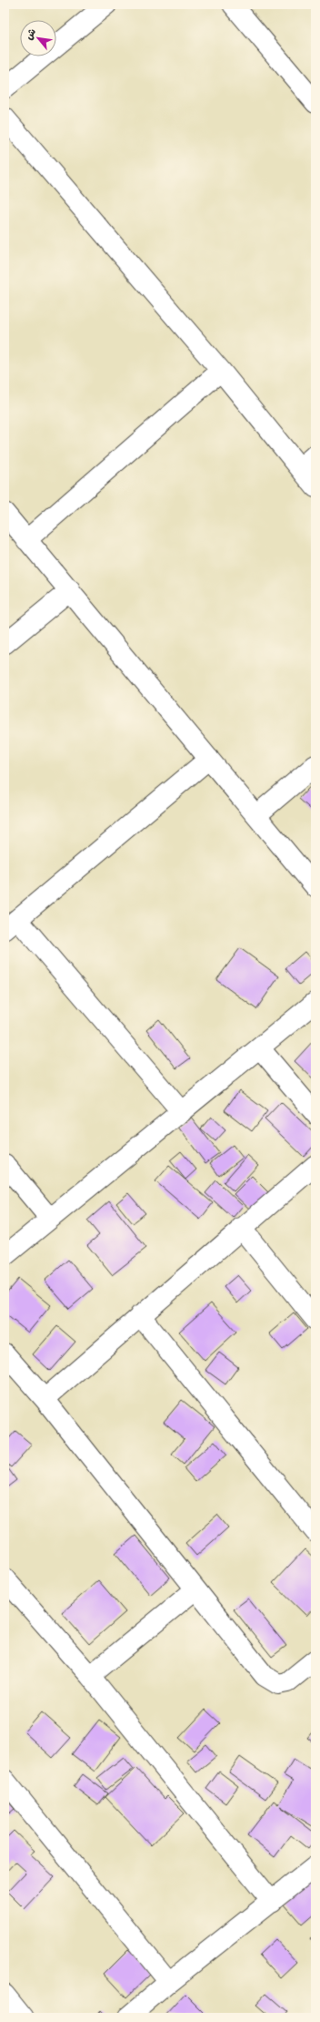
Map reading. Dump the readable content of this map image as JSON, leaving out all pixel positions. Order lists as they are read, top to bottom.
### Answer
{
  "north": "top left"
}
